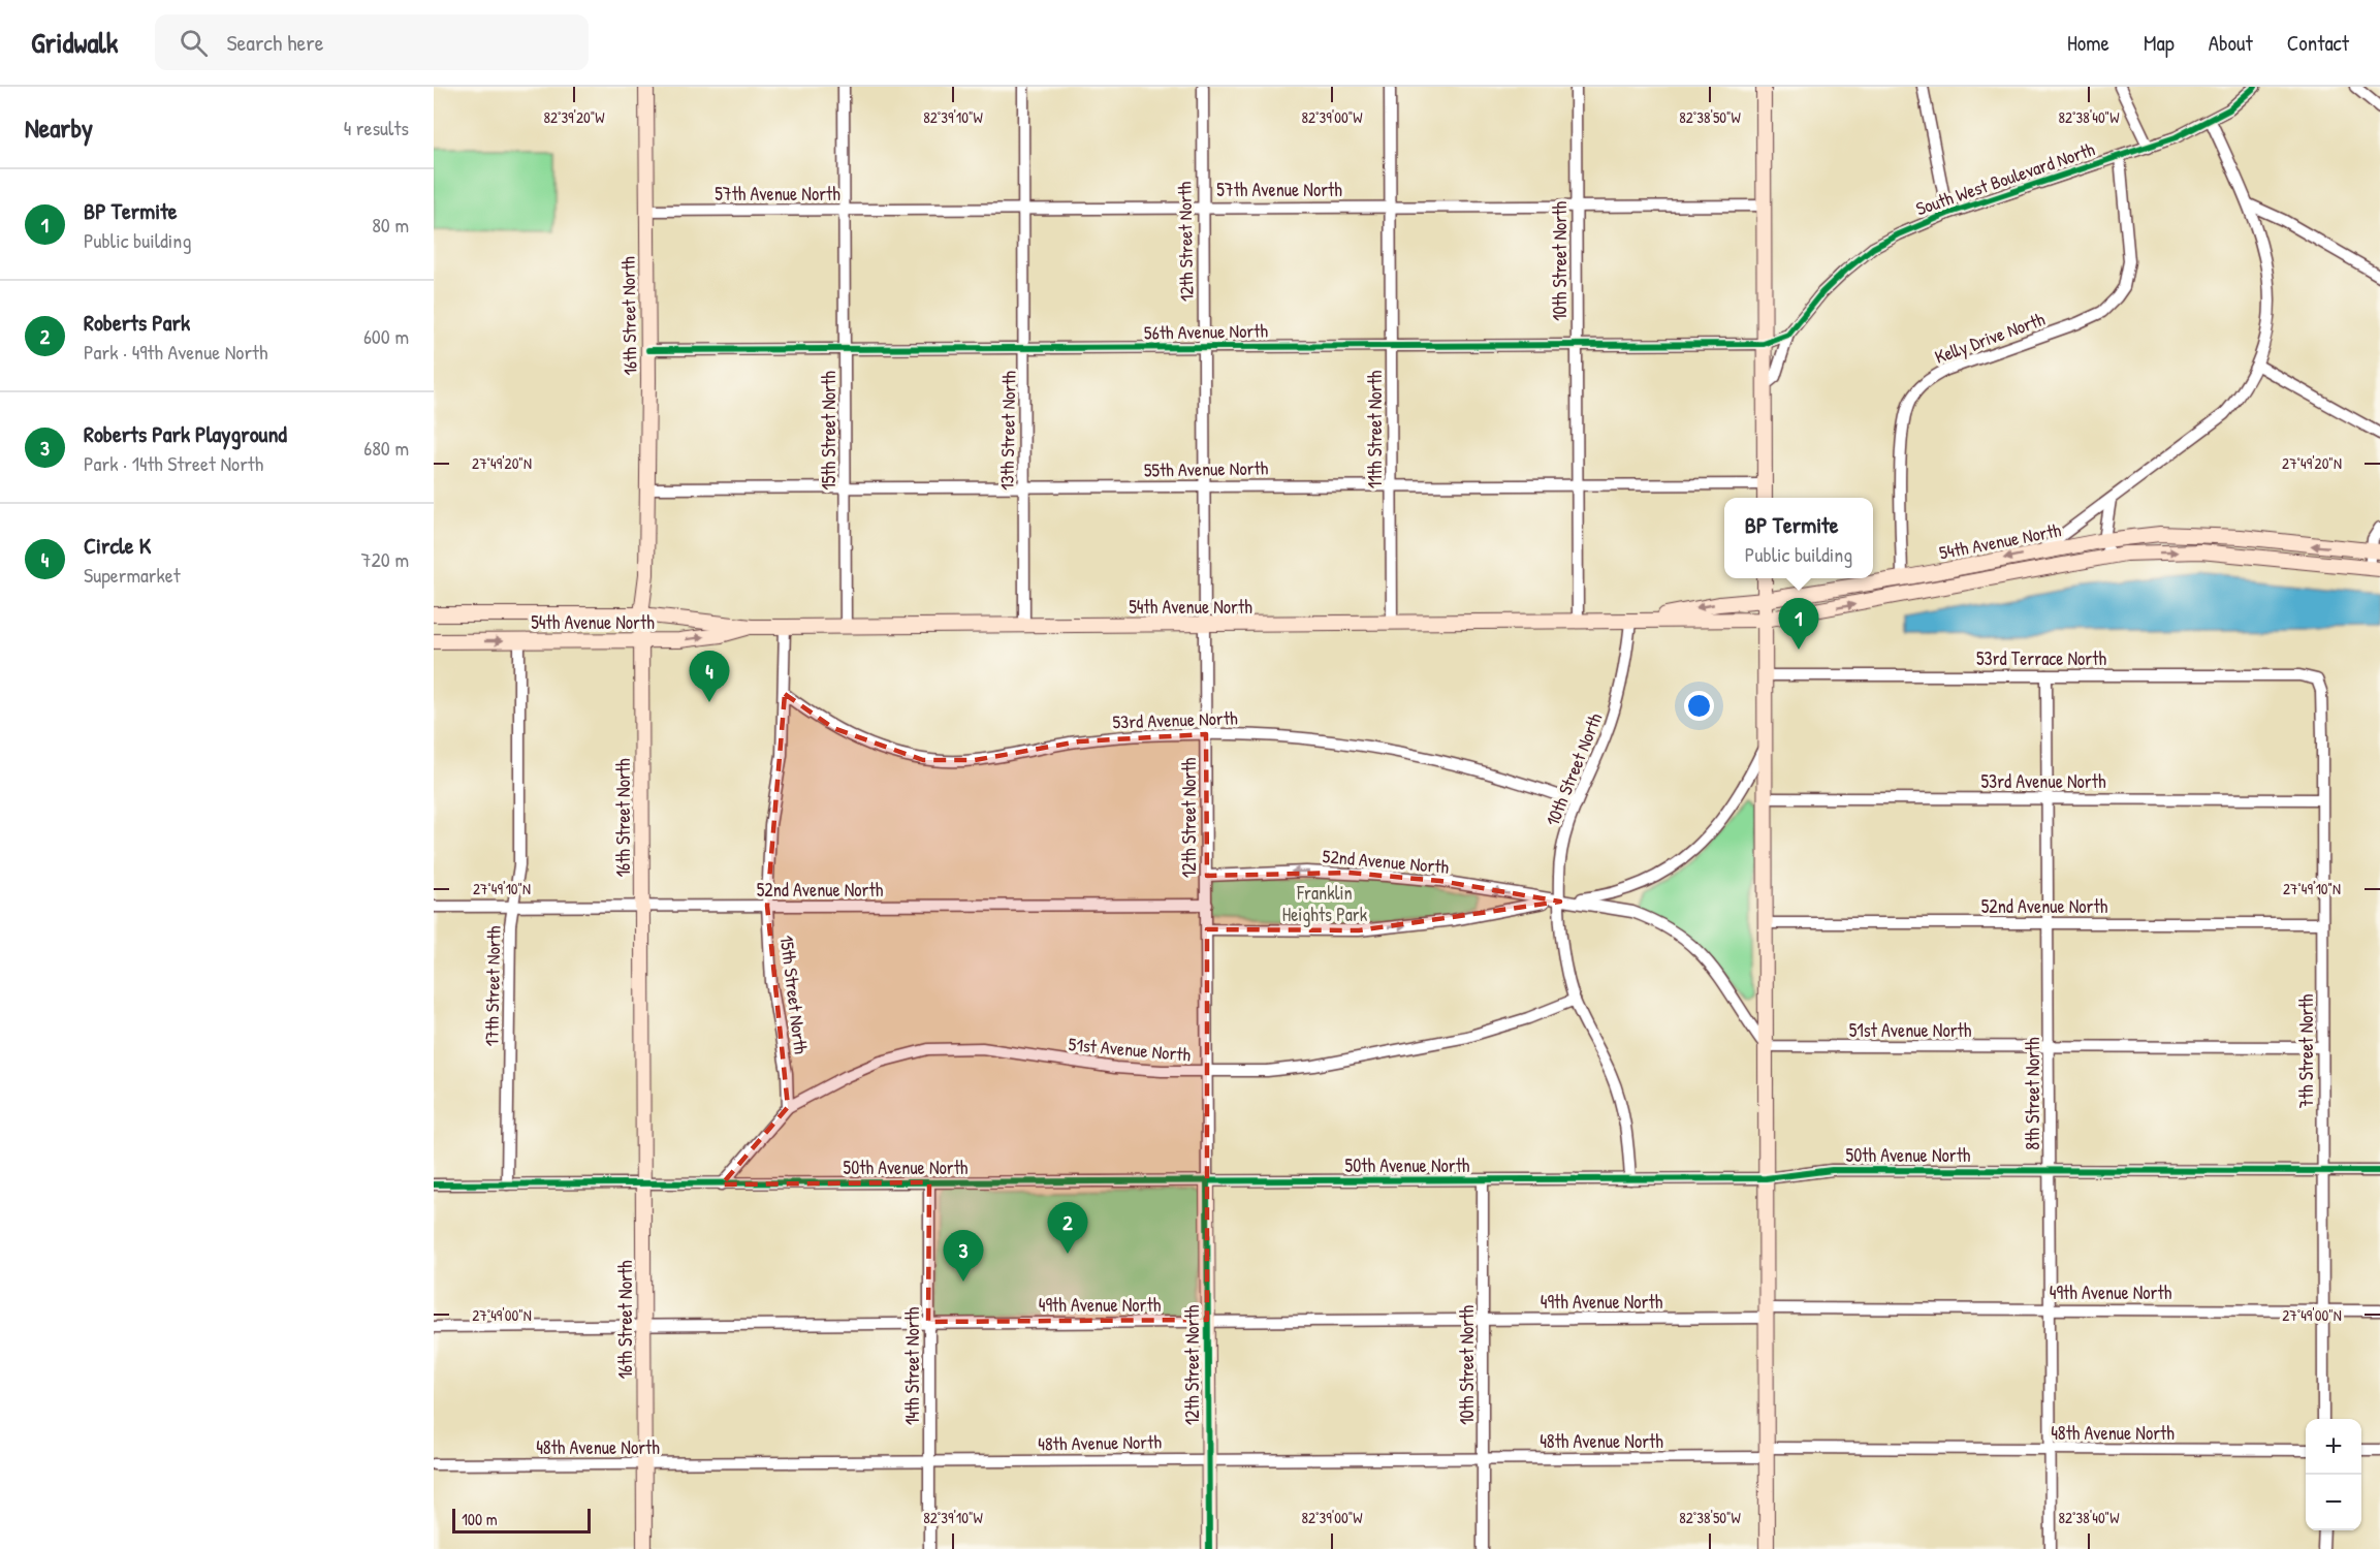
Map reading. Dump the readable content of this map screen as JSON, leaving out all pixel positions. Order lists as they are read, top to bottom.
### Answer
{
  "streets": {
    "main road": ["12th Street North", "16th Street North", "54th Avenue North"],
    "street": [
      "South West Boulevard North",
      "57th Avenue North",
      "10th Street North",
      "56th Avenue North",
      "Kelly Drive North",
      "11th Street North",
      "15th Street North",
      "13th Street North",
      "55th Avenue North",
      "53rd Terrace North",
      "53rd Avenue North",
      "52nd Avenue North",
      "17th Street North",
      "51st Avenue North",
      "7th Street North",
      "8th Street North",
      "50th Avenue North",
      "49th Avenue North",
      "14th Street North",
      "48th Avenue North"
    ]
  },
  "crossings": [
    ["South West Boulevard North", "Kelly Drive North"],
    ["57th Avenue North", "12th Street North"],
    ["57th Avenue North", "10th Street North"],
    ["57th Avenue North", "16th Street North"],
    ["57th Avenue North", "11th Street North"],
    ["57th Avenue North", "15th Street North"],
    ["57th Avenue North", "13th Street North"],
    ["12th Street North", "56th Avenue North"],
    ["12th Street North", "55th Avenue North"],
    ["12th Street North", "54th Avenue North"],
    ["12th Street North", "53rd Avenue North"],
    ["12th Street North", "52nd Avenue North"],
    ["12th Street North", "51st Avenue North"],
    ["12th Street North", "50th Avenue North"],
    ["12th Street North", "49th Avenue North"],
    ["12th Street North", "48th Avenue North"],
    ["10th Street North", "56th Avenue North"],
    ["10th Street North", "55th Avenue North"],
    ["10th Street North", "54th Avenue North"],
    ["10th Street North", "53rd Avenue North"],
    ["10th Street North", "52nd Avenue North"],
    ["10th Street North", "51st Avenue North"],
    ["10th Street North", "50th Avenue North"],
    ["10th Street North", "49th Avenue North"],
    ["10th Street North", "48th Avenue North"],
    ["16th Street North", "56th Avenue North"],
    ["16th Street North", "55th Avenue North"],
    ["16th Street North", "54th Avenue North"],
    ["16th Street North", "52nd Avenue North"],
    ["16th Street North", "50th Avenue North"],
    ["16th Street North", "49th Avenue North"],
    ["16th Street North", "48th Avenue North"],
    ["56th Avenue North", "11th Street North"],
    ["56th Avenue North", "15th Street North"],
    ["56th Avenue North", "13th Street North"],
    ["Kelly Drive North", "54th Avenue North"],
    ["11th Street North", "55th Avenue North"],
    ["11th Street North", "54th Avenue North"],
    ["15th Street North", "55th Avenue North"],
    ["15th Street North", "54th Avenue North"],
    ["15th Street North", "53rd Avenue North"],
    ["15th Street North", "52nd Avenue North"],
    ["15th Street North", "51st Avenue North"],
    ["13th Street North", "55th Avenue North"],
    ["13th Street North", "54th Avenue North"],
    ["54th Avenue North", "17th Street North"],
    ["53rd Terrace North", "7th Street North"],
    ["53rd Terrace North", "8th Street North"],
    ["53rd Avenue North", "7th Street North"],
    ["53rd Avenue North", "8th Street North"],
    ["52nd Avenue North", "17th Street North"],
    ["52nd Avenue North", "7th Street North"],
    ["52nd Avenue North", "8th Street North"],
    ["17th Street North", "50th Avenue North"],
    ["51st Avenue North", "7th Street North"],
    ["51st Avenue North", "8th Street North"],
    ["51st Avenue North", "50th Avenue North"],
    ["7th Street North", "50th Avenue North"],
    ["7th Street North", "49th Avenue North"],
    ["8th Street North", "50th Avenue North"],
    ["8th Street North", "49th Avenue North"],
    ["8th Street North", "48th Avenue North"],
    ["50th Avenue North", "14th Street North"],
    ["49th Avenue North", "14th Street North"],
    ["14th Street North", "48th Avenue North"]
  ],
  "parks": ["Franklin Heights Park"],
  "scale_bar": "100 m",
  "page": {
    "header": "Gridwalk",
    "search": "Search here",
    "nav": [
      "Home",
      "Map",
      "About",
      "Contact"
    ],
    "heading": ["Nearby", "4 results"],
    "list": [
      {
        "mark": "1",
        "name": "BP Termite",
        "note": "Public building",
        "value": "80 m"
      },
      {
        "mark": "2",
        "name": "Roberts Park",
        "note": "Park · 49th Avenue North",
        "value": "600 m"
      },
      {
        "mark": "3",
        "name": "Roberts Park Playground",
        "note": "Park · 14th Street North",
        "value": "680 m"
      },
      {
        "mark": "4",
        "name": "Circle K",
        "note": "Supermarket",
        "value": "720 m"
      }
    ],
    "popup": ["BP Termite", "Public building"],
    "pins": [
      "1",
      "4",
      "2",
      "3"
    ],
    "map_buttons": ["+", "−"],
    "scale": "100 m"
  },
  "coordinates": [
    "82°39'20\"W",
    "82°39'10\"W",
    "82°39'00\"W",
    "82°38'50\"W",
    "82°38'40\"W",
    "27°49'20\"N",
    "27°49'10\"N",
    "27°49'00\"N"
  ]
}
